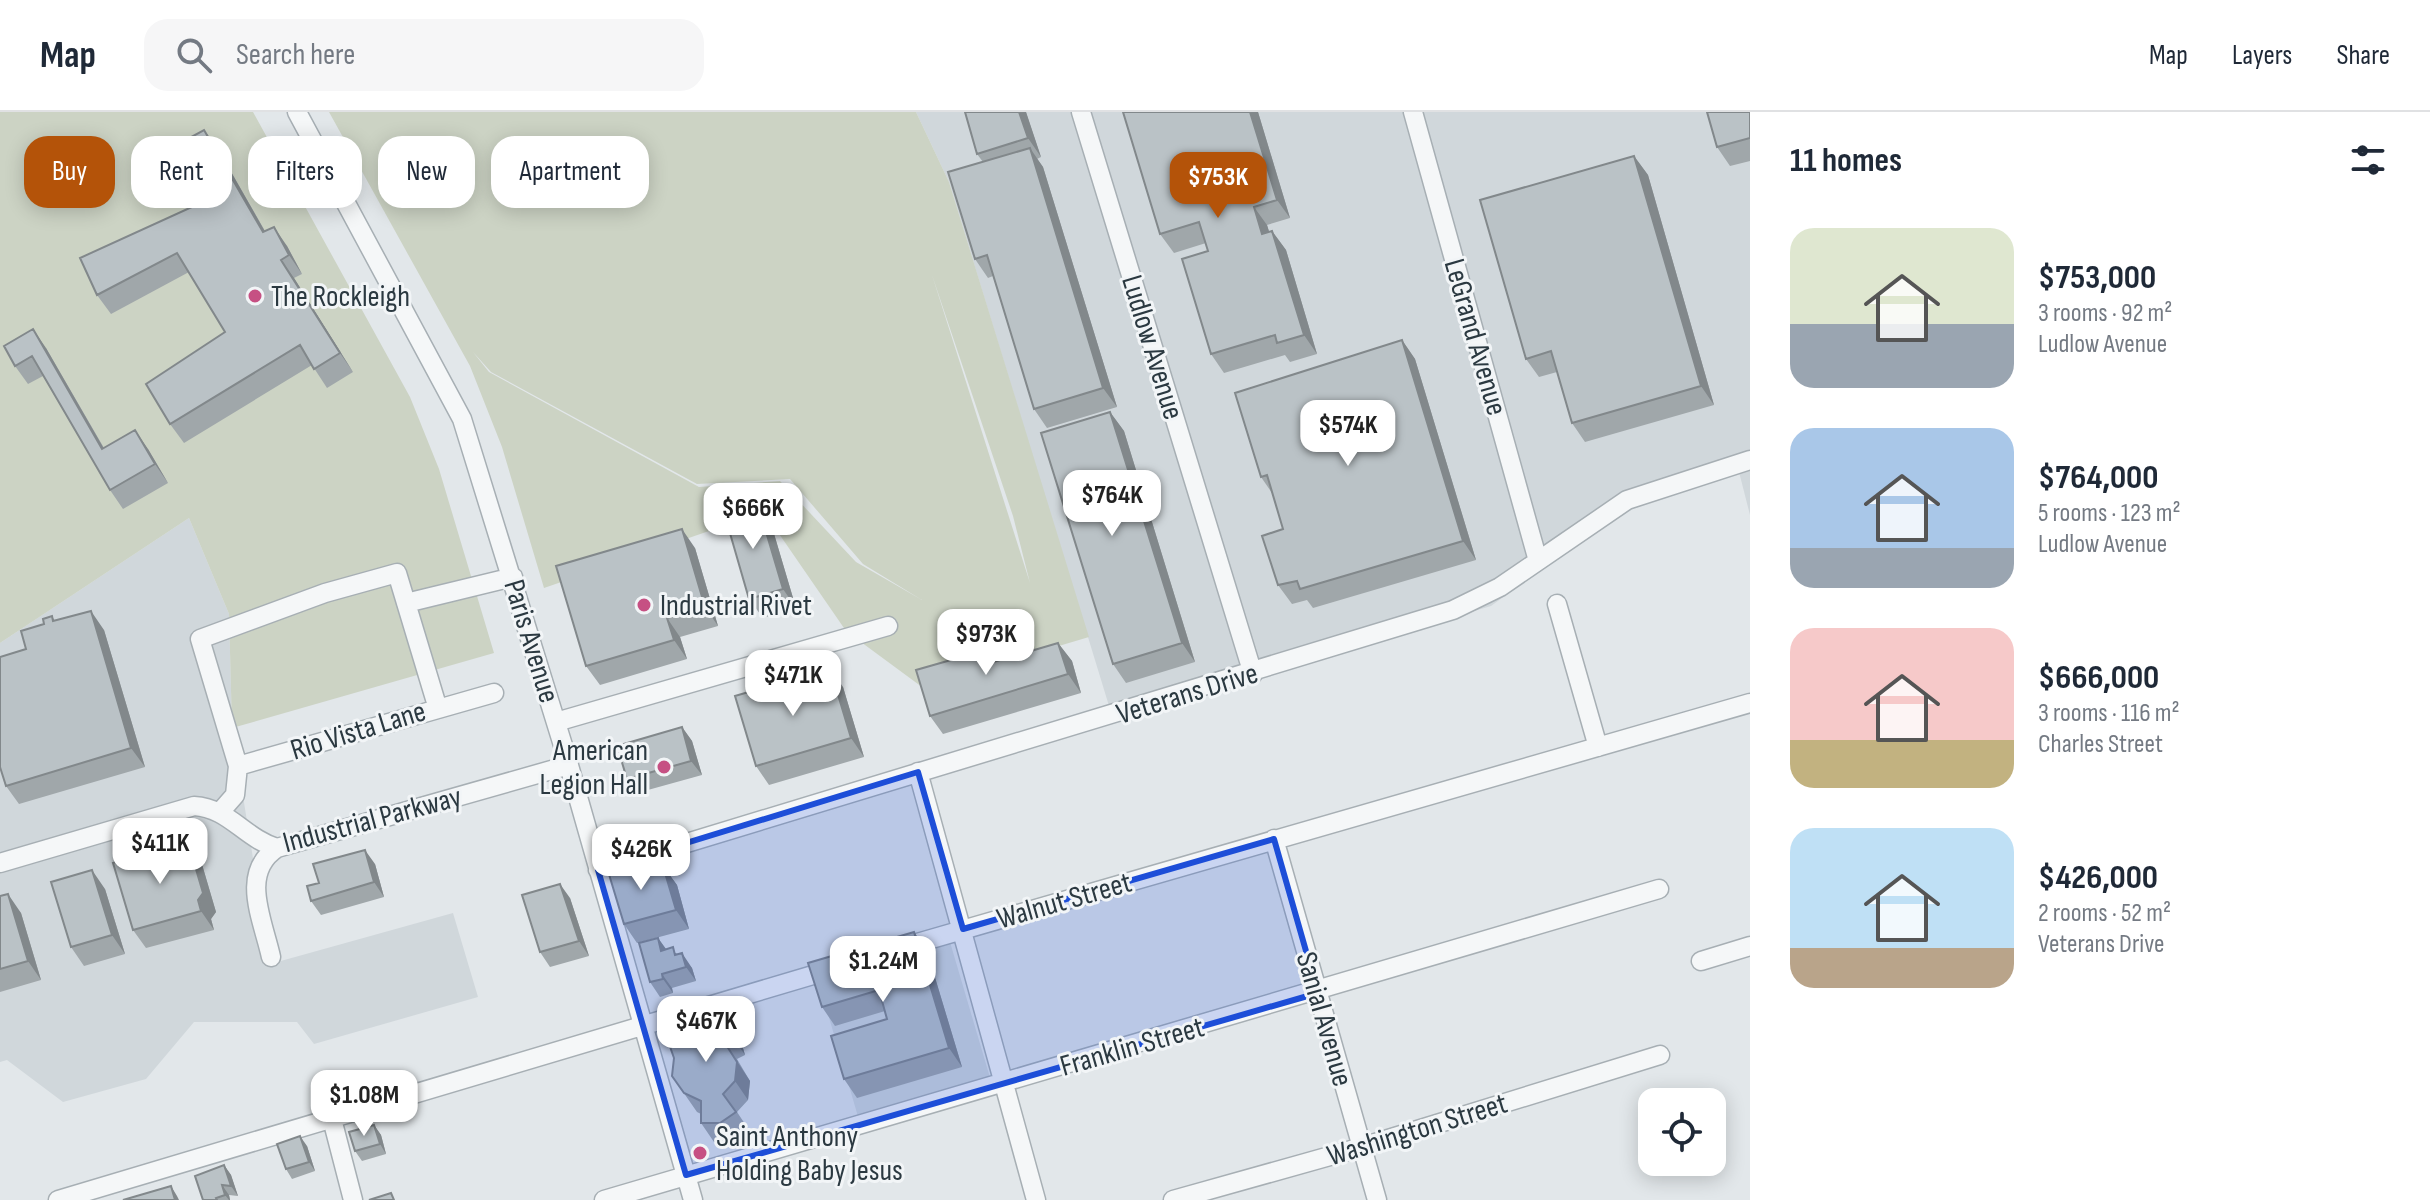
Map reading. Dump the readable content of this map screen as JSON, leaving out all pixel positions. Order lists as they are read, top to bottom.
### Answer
{
  "streets": {
    "street": [
      "LeGrand Avenue",
      "Ludlow Avenue",
      "Paris Avenue",
      "Veterans Drive",
      "Rio Vista Lane",
      "Industrial Parkway",
      "Walnut Street",
      "Sanial Avenue",
      "Franklin Street",
      "Washington Street"
    ]
  },
  "crossings": [
    ["LeGrand Avenue", "Veterans Drive"],
    ["Ludlow Avenue", "Veterans Drive"],
    ["Paris Avenue", "Veterans Drive"],
    ["Paris Avenue", "Industrial Parkway"],
    ["Paris Avenue", "Franklin Street"],
    ["Walnut Street", "Sanial Avenue"],
    ["Sanial Avenue", "Franklin Street"],
    ["Sanial Avenue", "Washington Street"]
  ],
  "places": [
    "The Rockleigh",
    "Industrial Rivet",
    "American Legion Hall",
    "Saint Anthony Holding Baby Jesus"
  ],
  "page": {
    "header": "Map",
    "search": "Search here",
    "nav": ["Map", "Layers", "Share"],
    "heading": "11 homes",
    "chip": [
      "Buy",
      "Rent",
      "Filters",
      "New",
      "Apartment"
    ],
    "price": [
      "$753K",
      "$574K",
      "$764K",
      "$666K",
      "$973K",
      "$471K",
      "$411K",
      "$426K",
      "$1.24M",
      "$467K",
      "$1.08M"
    ],
    "list": [
      {
        "name": "$753,000",
        "note": "3 rooms · 92 m² · Ludlow Avenue"
      },
      {
        "name": "$764,000",
        "note": "5 rooms · 123 m² · Ludlow Avenue"
      },
      {
        "name": "$666,000",
        "note": "3 rooms · 116 m² · Charles Street"
      },
      {
        "name": "$426,000",
        "note": "2 rooms · 52 m² · Veterans Drive"
      }
    ]
  }
}
